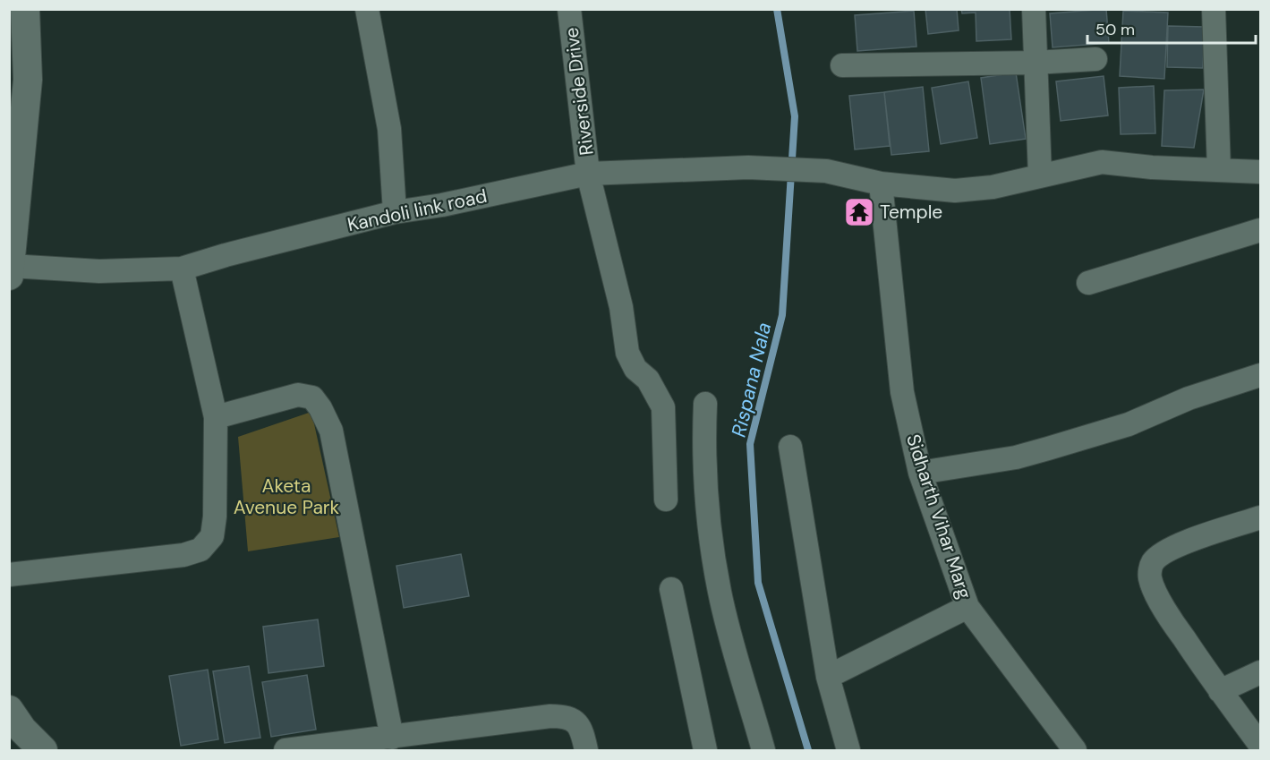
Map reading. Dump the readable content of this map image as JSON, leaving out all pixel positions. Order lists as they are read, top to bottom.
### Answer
{
  "streets": {
    "street": ["Riverside Drive", "Kandoli link road", "Sidharth Vihar Marg"]
  },
  "crossings": [
    ["Riverside Drive", "Kandoli link road"],
    ["Kandoli link road", "Sidharth Vihar Marg"]
  ],
  "water": ["Rispana Nala"],
  "parks": ["Aketa Avenue Park"],
  "places": {
    "temple": ["Temple"]
  },
  "scale_bar": "50 m"
}
